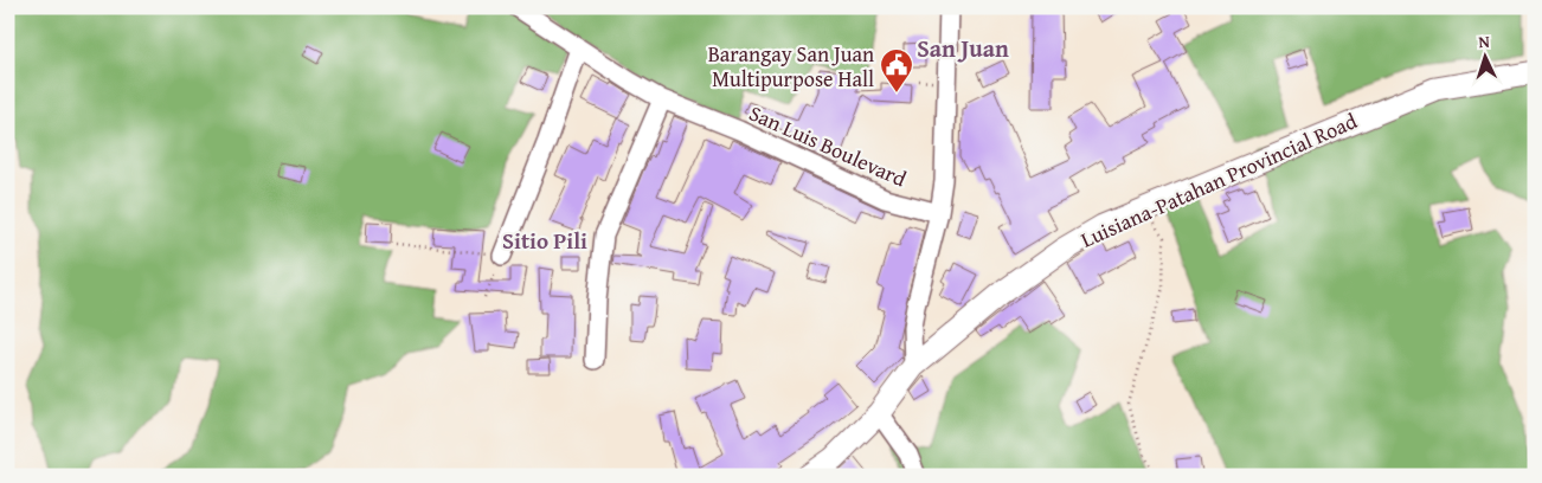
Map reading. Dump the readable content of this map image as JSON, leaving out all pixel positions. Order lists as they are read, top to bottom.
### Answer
{
  "streets": {
    "street": ["San Luis Boulevard", "Luisiana-Patahan Provincial Road"]
  },
  "districts": ["San Juan", "Sitio Pili"],
  "places": {
    "public building": ["Barangay San Juan Multipurpose Hall"]
  },
  "north": "top"
}
